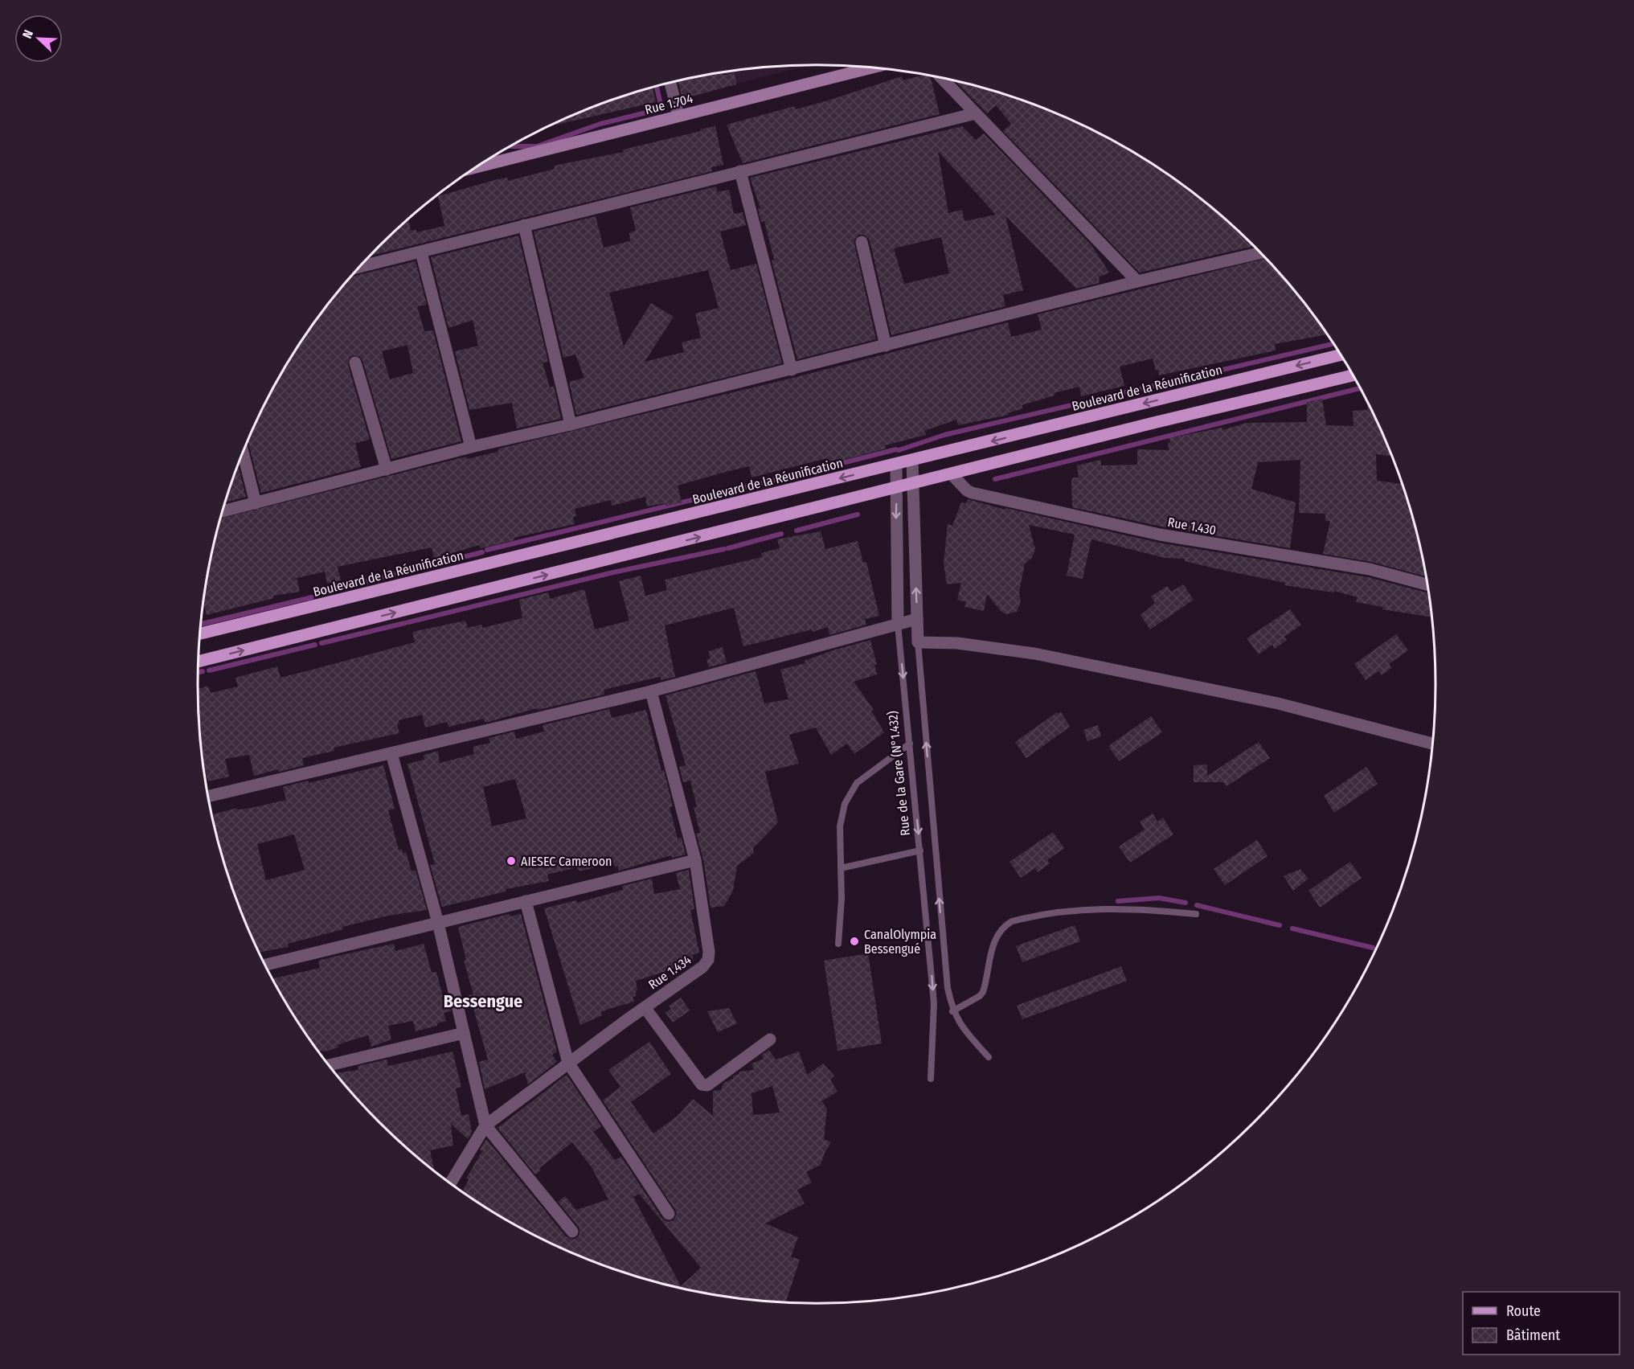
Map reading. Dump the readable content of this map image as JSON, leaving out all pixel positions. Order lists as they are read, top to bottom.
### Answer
{
  "streets": {
    "main road": ["Boulevard de la Réunification"],
    "street": [
      "Rue 1.704",
      "Rue 1.430",
      "Rue de la Gare (N°1.432)",
      "Rue 1.434"
    ]
  },
  "crossings": [
    ["Boulevard de la Réunification", "Rue de la Gare (N°1.432)"]
  ],
  "one_way": ["Rue de la Gare (N°1.432)"],
  "districts": ["Bessengue"],
  "places": ["AIESEC Cameroon", "CanalOlympia Bessengué"],
  "legend": ["Route", "Bâtiment"],
  "north": "top left"
}
